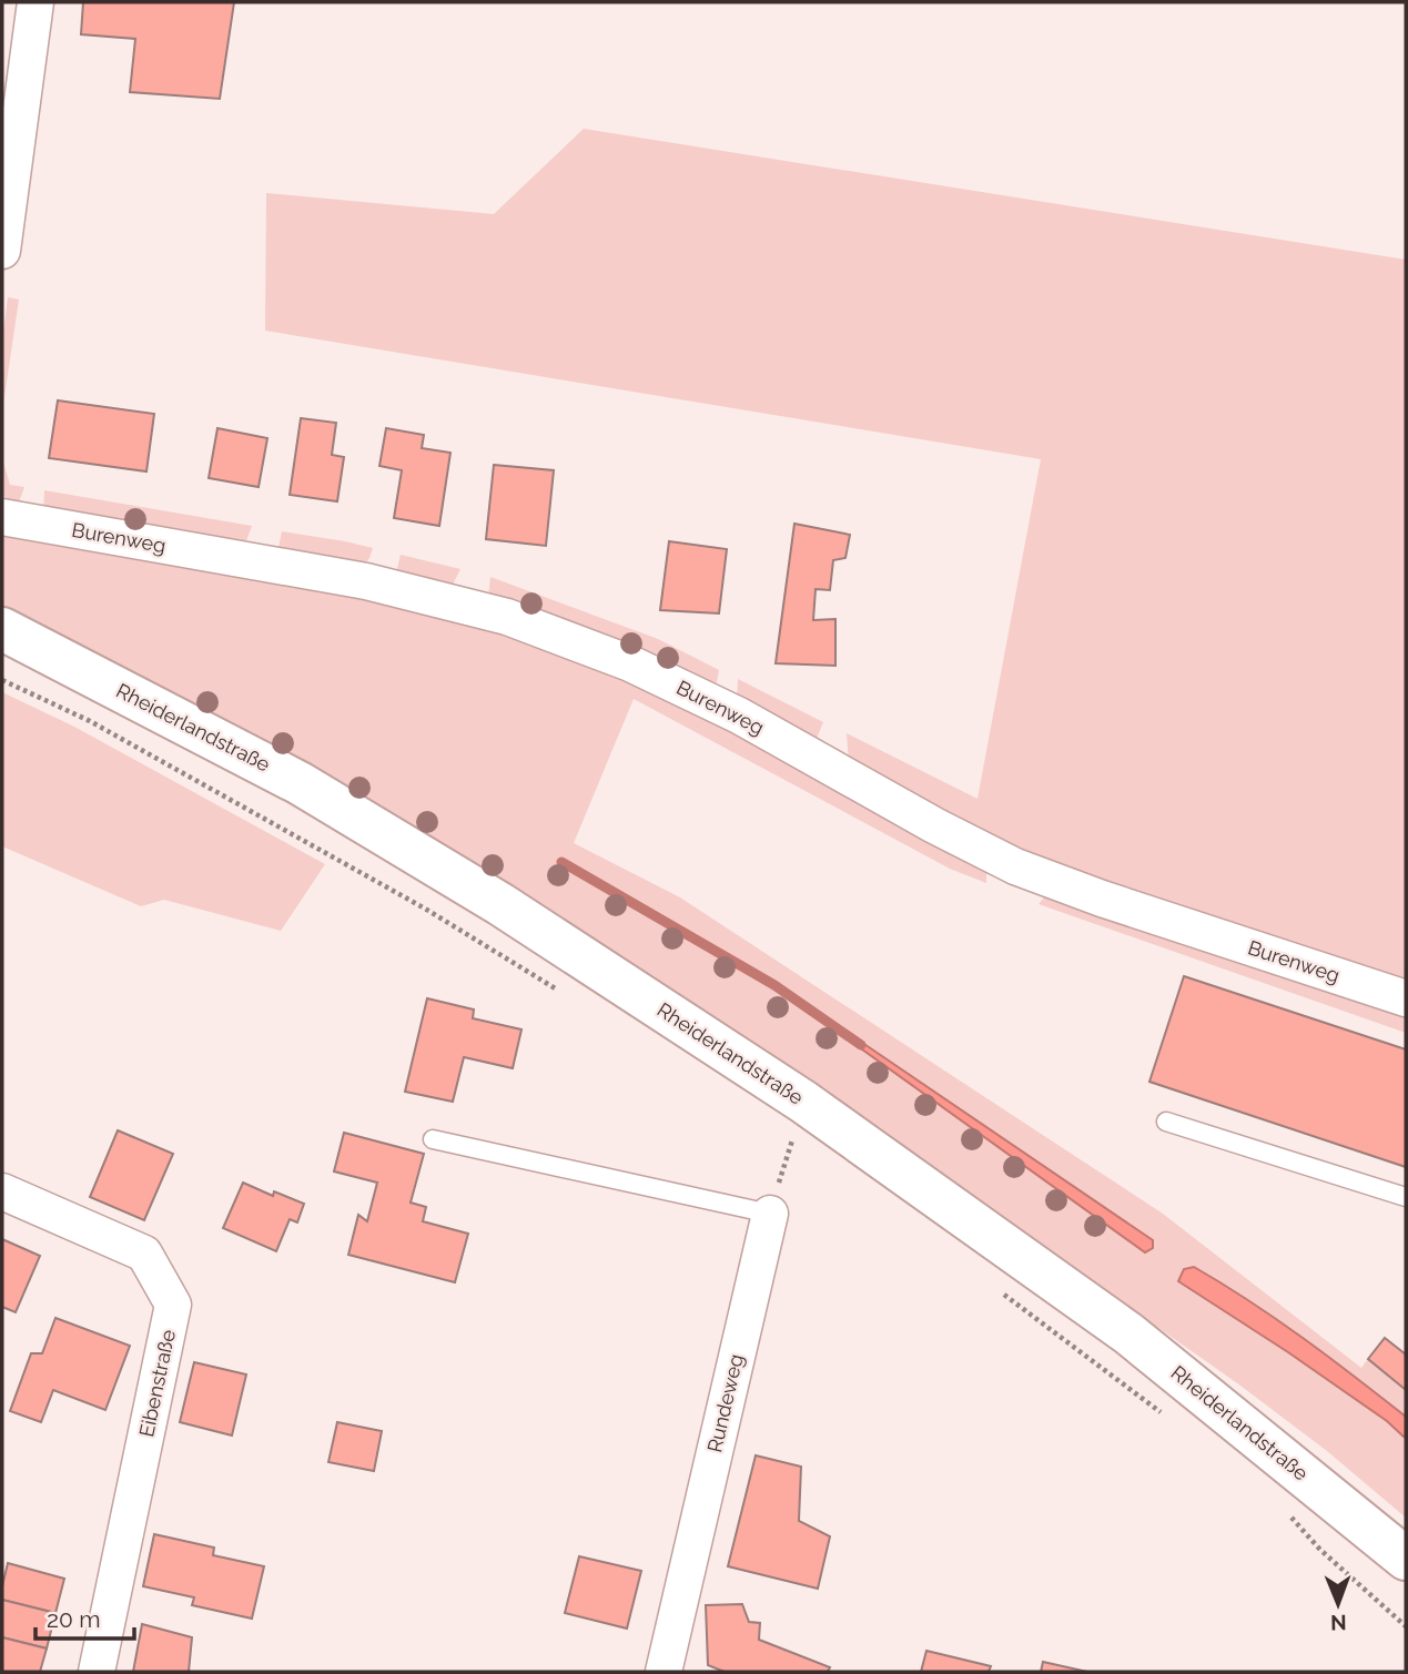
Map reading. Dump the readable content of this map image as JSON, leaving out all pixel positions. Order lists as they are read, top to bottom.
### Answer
{
  "streets": {
    "main road": ["Rheiderlandstraße"],
    "street": ["Burenweg", "Eibenstraße", "Rundeweg"]
  },
  "scale_bar": "20 m",
  "north": "bottom"
}
